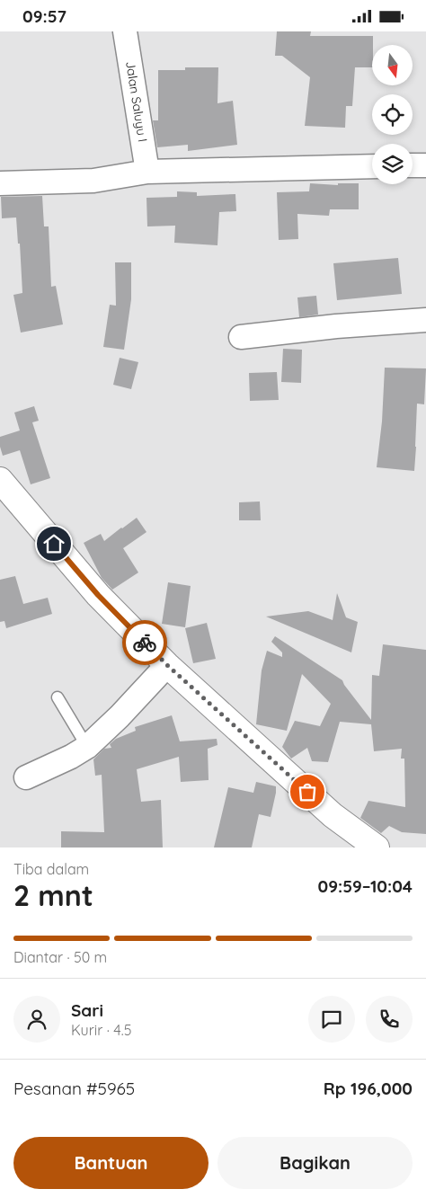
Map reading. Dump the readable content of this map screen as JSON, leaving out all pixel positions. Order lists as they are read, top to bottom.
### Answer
{
  "streets": {
    "street": ["Jalan Saluyu I"]
  },
  "north": "bottom",
  "page": {
    "status": "09:57",
    "heading": ["2 mnt", "Tiba dalam", "09:59–10:04"],
    "panel": [
      "Sari",
      "Kurir · 4.5",
      "Pesanan #5965",
      "Rp 196,000"
    ],
    "bar": "Diantar · 50 m",
    "buttons": ["Bantuan", "Bagikan"]
  }
}
